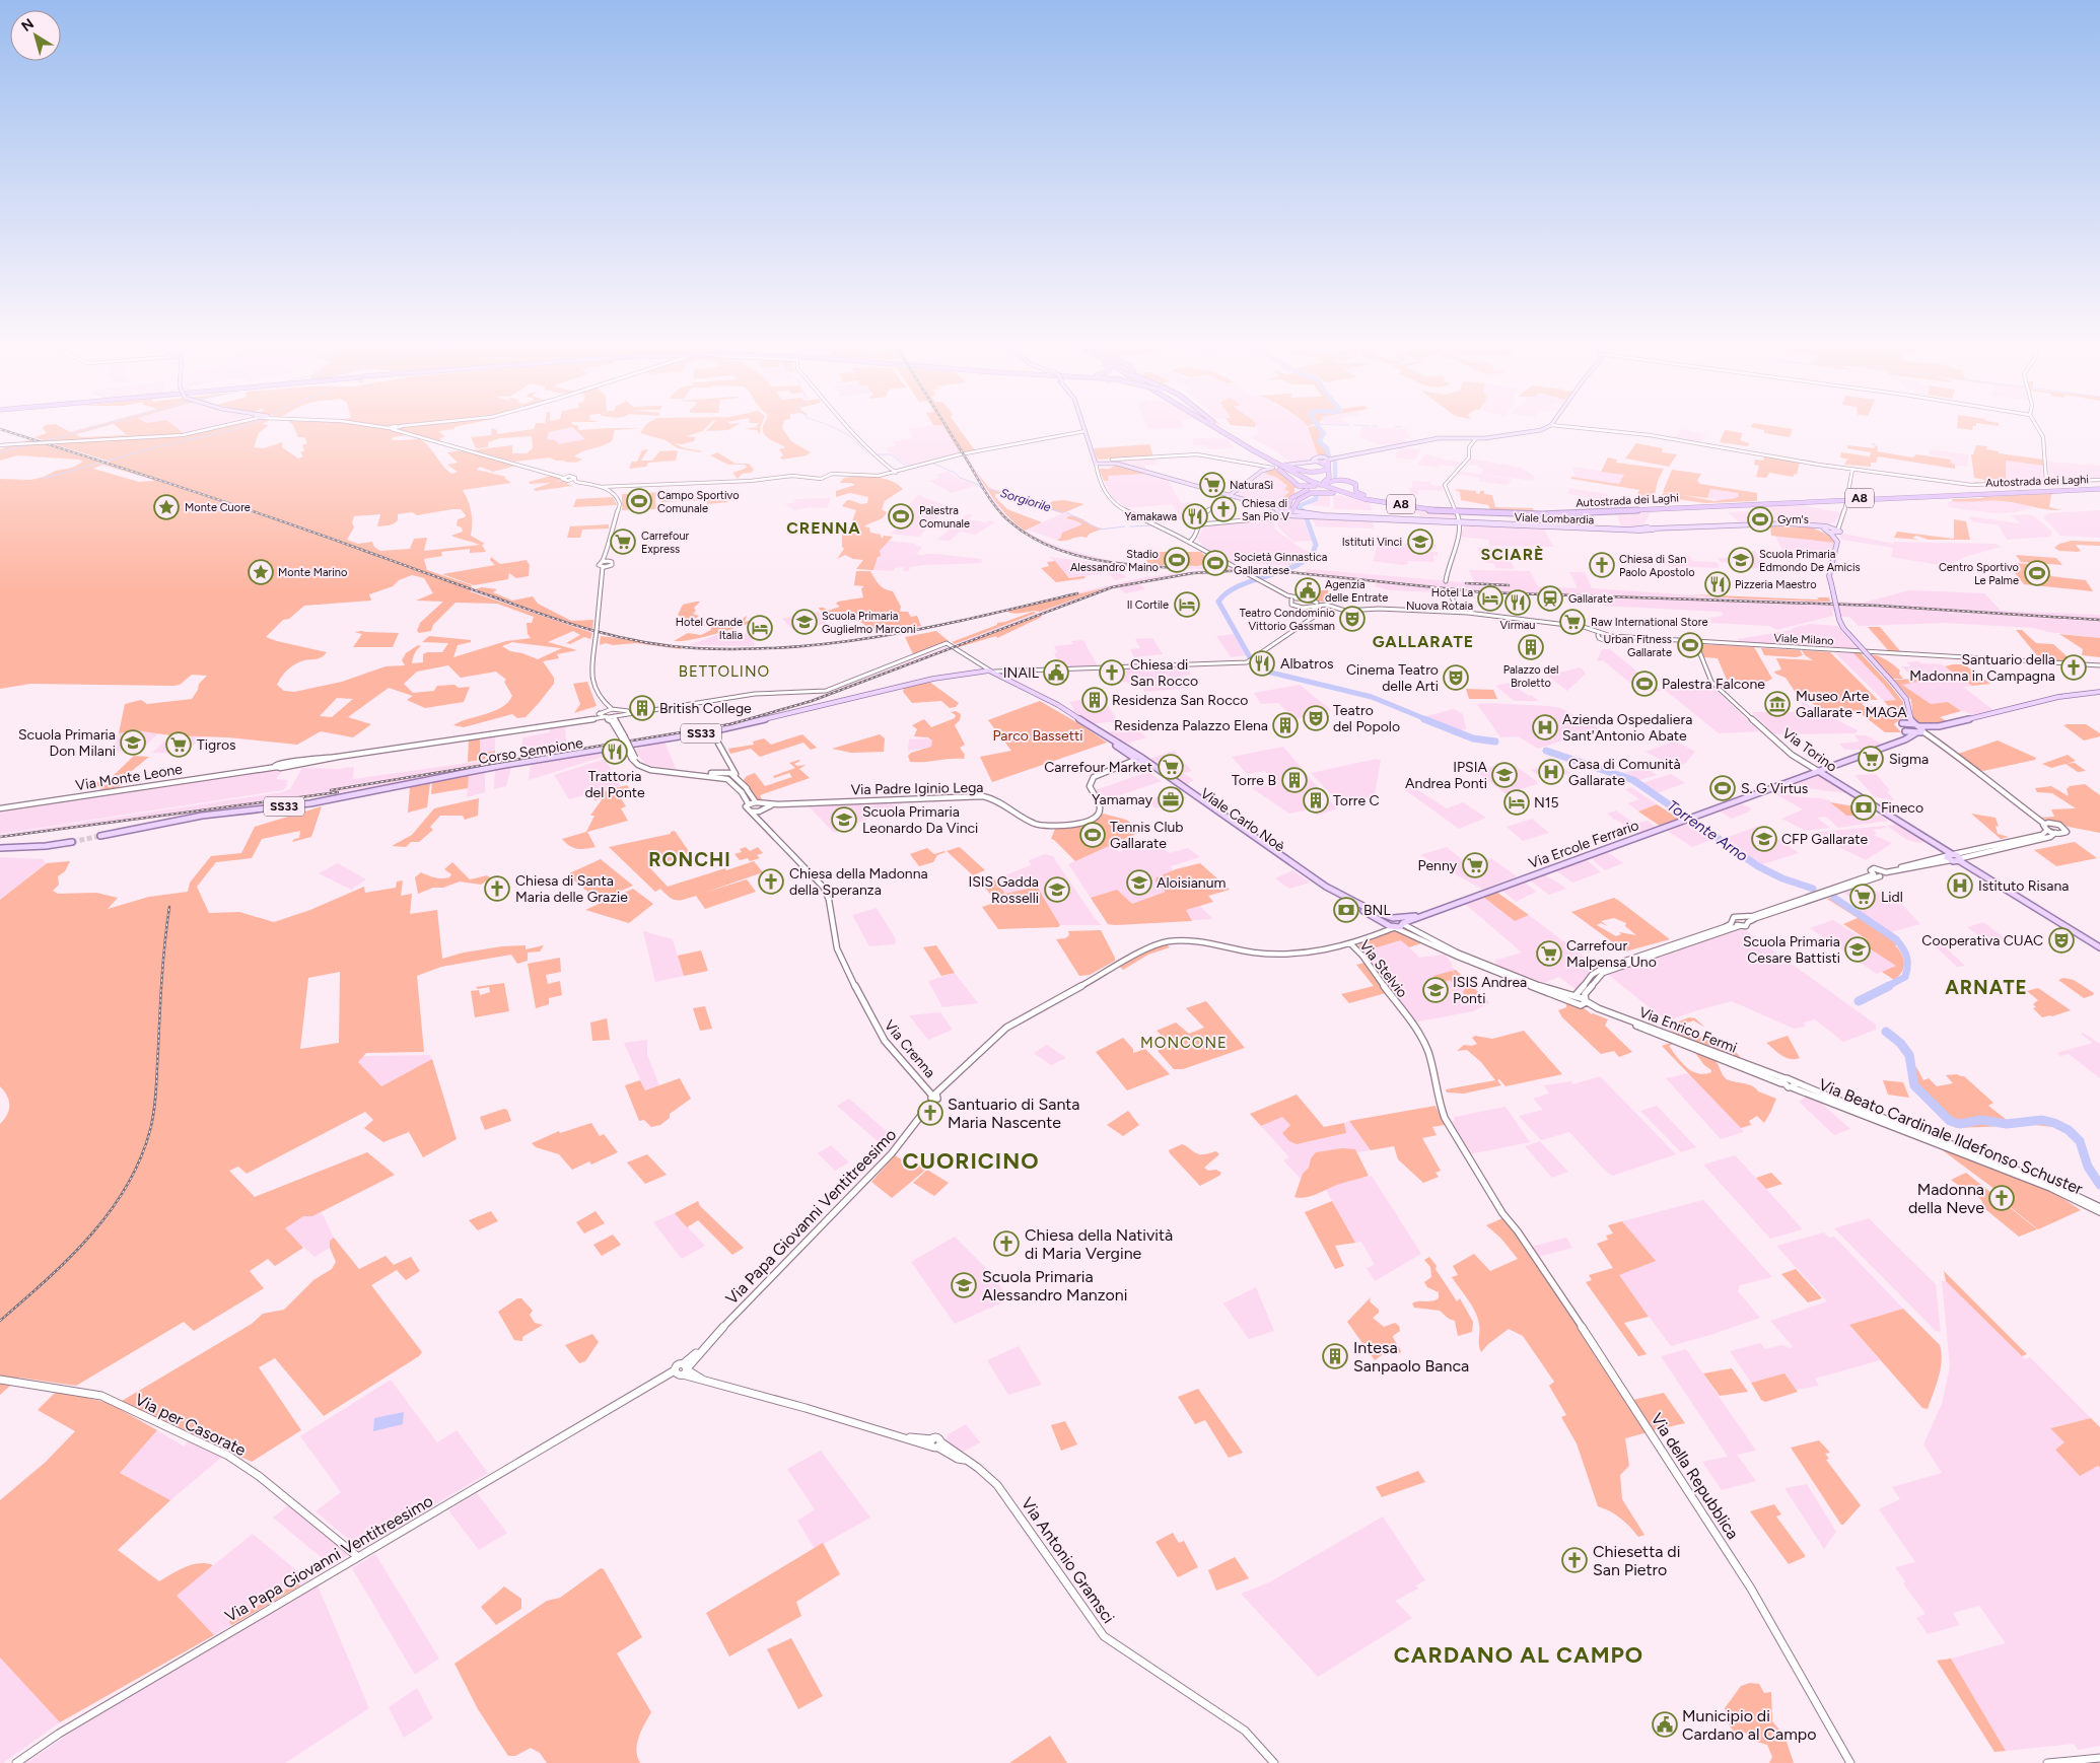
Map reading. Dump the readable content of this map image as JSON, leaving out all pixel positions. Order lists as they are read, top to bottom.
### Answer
{
  "streets": {
    "highway": ["Autostrada dei Laghi", "A8"],
    "main road": [
      "Viale Lombardia",
      "SS33",
      "Via Torino",
      "Corso Sempione",
      "Viale Carlo Noè",
      "Via Ercole Ferrario"
    ],
    "street": [
      "Viale Milano",
      "Via Monte Leone",
      "Via Padre Iginio Lega",
      "Via Stelvio",
      "Via Enrico Fermi",
      "Via Crenna",
      "Via Beato Cardinale Ildefonso Schuster",
      "Via Papa Giovanni Ventitreesimo",
      "Via per Casorate",
      "Via della Repubblica",
      "Via Antonio Gramsci"
    ]
  },
  "crossings": [
    ["Autostrada dei Laghi", "A8"],
    ["Viale Milano", "Via Torino"],
    ["Via Torino", "Via Ercole Ferrario"],
    ["Corso Sempione", "Viale Carlo Noè"],
    ["Via Padre Iginio Lega", "Viale Carlo Noè"],
    ["Via Stelvio", "Via Papa Giovanni Ventitreesimo"],
    ["Via Stelvio", "Via della Repubblica"],
    ["Via Enrico Fermi", "Via Beato Cardinale Ildefonso Schuster"],
    ["Via Crenna", "Via Papa Giovanni Ventitreesimo"],
    ["Via Papa Giovanni Ventitreesimo", "Via per Casorate"],
    ["Via Papa Giovanni Ventitreesimo", "Via Antonio Gramsci"]
  ],
  "districts": [
    "CRENNA",
    "SCIARÈ",
    "GALLARATE",
    "BETTOLINO",
    "RONCHI",
    "ARNATE",
    "MONCONE",
    "CUORICINO",
    "CARDANO AL CAMPO"
  ],
  "water": ["Sorgiorile", "Torrente Arno"],
  "parks": ["Parco Bassetti"],
  "places": {
    "supermarket": [
      "NaturaSì",
      "Carrefour Express",
      "Raw International Store",
      "Tigros",
      "Sigma",
      "Carrefour Market",
      "Penny",
      "Lidl",
      "Carrefour Malpensa Uno"
    ],
    "sports": [
      "Campo Sportivo Comunale",
      "Palestra Comunale",
      "Gym's",
      "Stadio Alessandro Maino",
      "Società Ginnastica Gallaratese",
      "Centro Sportivo Le Palme",
      "Urban Fitness Gallarate",
      "Palestra Falcone",
      "S. G Virtus",
      "Tennis Club Gallarate"
    ],
    "place": ["Monte Cuore", "Monte Marino"],
    "church": [
      "Chiesa di San Pio V",
      "Chiesa di San Paolo Apostolo",
      "Santuario della Madonna in Campagna",
      "Chiesa di San Rocco",
      "Chiesa della Madonna della Speranza",
      "Chiesa di Santa Maria delle Grazie",
      "Santuario di Santa Maria Nascente",
      "Madonna della Neve",
      "Chiesa della Natività di Maria Vergine",
      "Chiesetta di San Pietro"
    ],
    "restaurant": [
      "Yamakawa",
      "Pizzeria Maestro",
      "Virmau",
      "Albatros",
      "Trattoria del Ponte"
    ],
    "school or university": [
      "Istituti Vinci",
      "Scuola Primaria Edmondo De Amicis",
      "Scuola Primaria Guglielmo Marconi",
      "Scuola Primaria Don Milani",
      "IPSIA Andrea Ponti",
      "Scuola Primaria Leonardo Da Vinci",
      "CFP Gallarate",
      "Aloisianum",
      "ISIS Gadda Rosselli",
      "Scuola Primaria Cesare Battisti",
      "ISIS Andrea Ponti",
      "Scuola Primaria Alessandro Manzoni"
    ],
    "public building": ["Agenzia delle Entrate", "INAIL", "Municipio di Cardano al Campo"],
    "hotel": [
      "Hotel La Nuova Rotaia",
      "Il Cortile",
      "Hotel Grande Italia",
      "N15"
    ],
    "station": ["Gallarate"],
    "theatre": [
      "Teatro Condominio Vittorio Gassman",
      "Cinema Teatro delle Arti",
      "Teatro del Popolo",
      "Cooperativa CUAC"
    ],
    "building": [
      "Palazzo del Broletto",
      "Residenza San Rocco",
      "British College",
      "Residenza Palazzo Elena",
      "Torre B",
      "Torre C",
      "Intesa Sanpaolo Banca"
    ],
    "museum": ["Museo Arte Gallarate - MAGA"],
    "hospital": ["Azienda Ospedaliera Sant'Antonio Abate", "Casa di Comunità Gallarate", "Istituto Risana"],
    "office": ["Yamamay"],
    "bank": ["Fineco", "BNL"]
  },
  "north": "top left"
}
